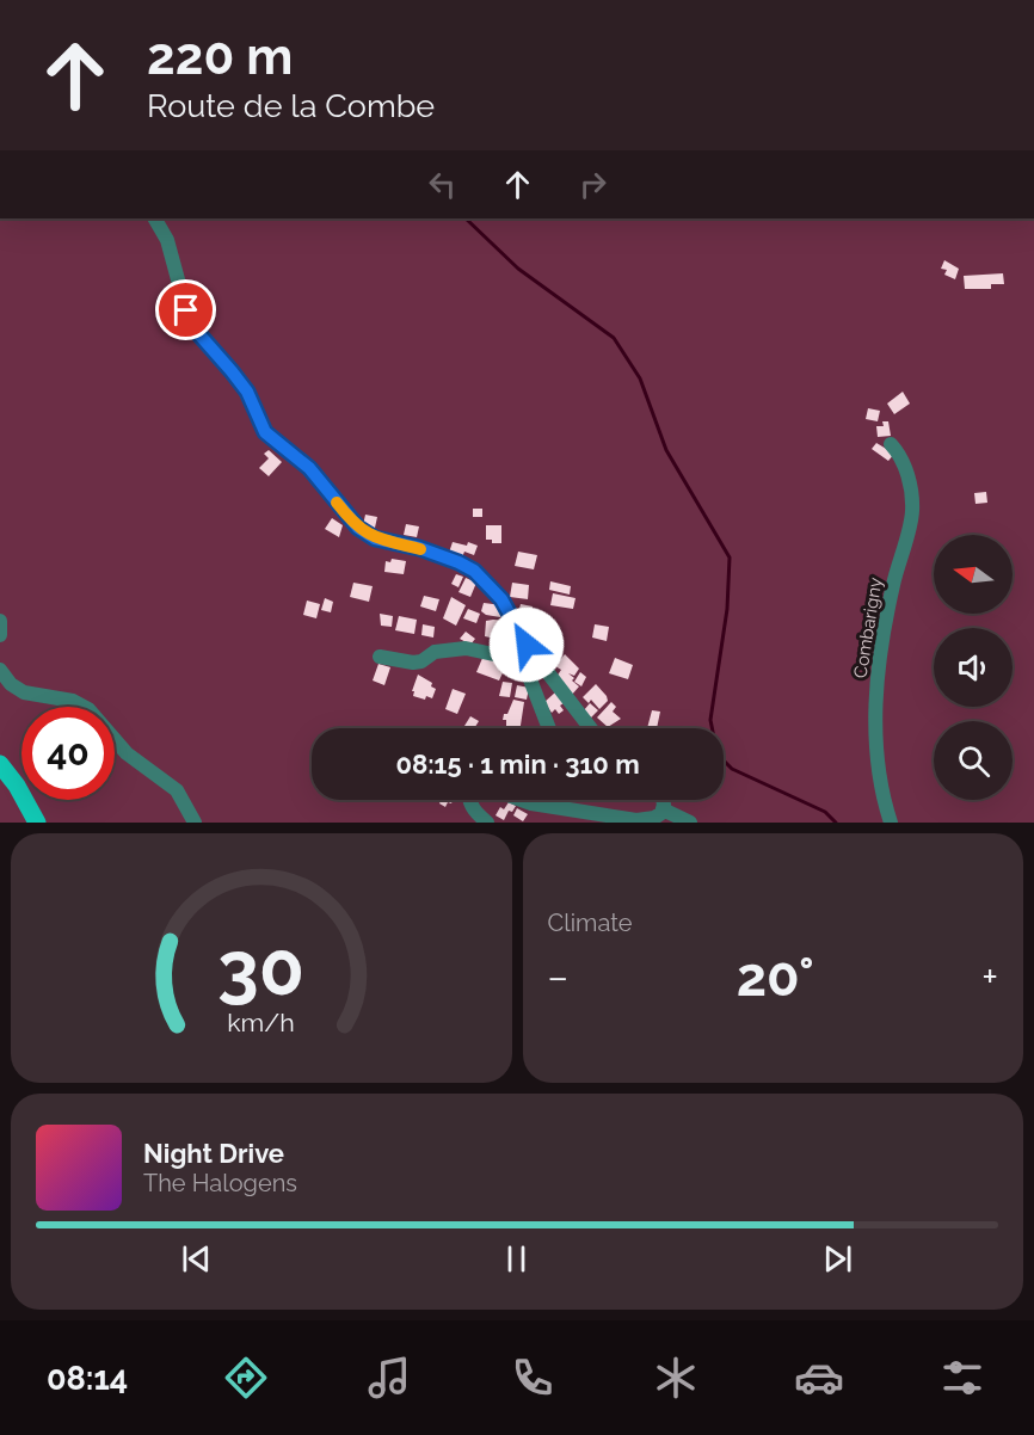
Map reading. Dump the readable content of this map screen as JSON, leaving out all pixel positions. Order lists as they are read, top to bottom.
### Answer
{
  "streets": {
    "street": ["Combarigny"]
  },
  "north": "left",
  "page": {
    "turn": ["220 m", "Route de la Combe"],
    "limit": "40",
    "trip": "08:15 · 1 min · 310 m",
    "tile": "Climate",
    "heat": ["−", "20°", "+"],
    "song": ["Night Drive", "The Halogens"],
    "tabs": "08:14",
    "gauge": ["30", "km/h"]
  }
}
